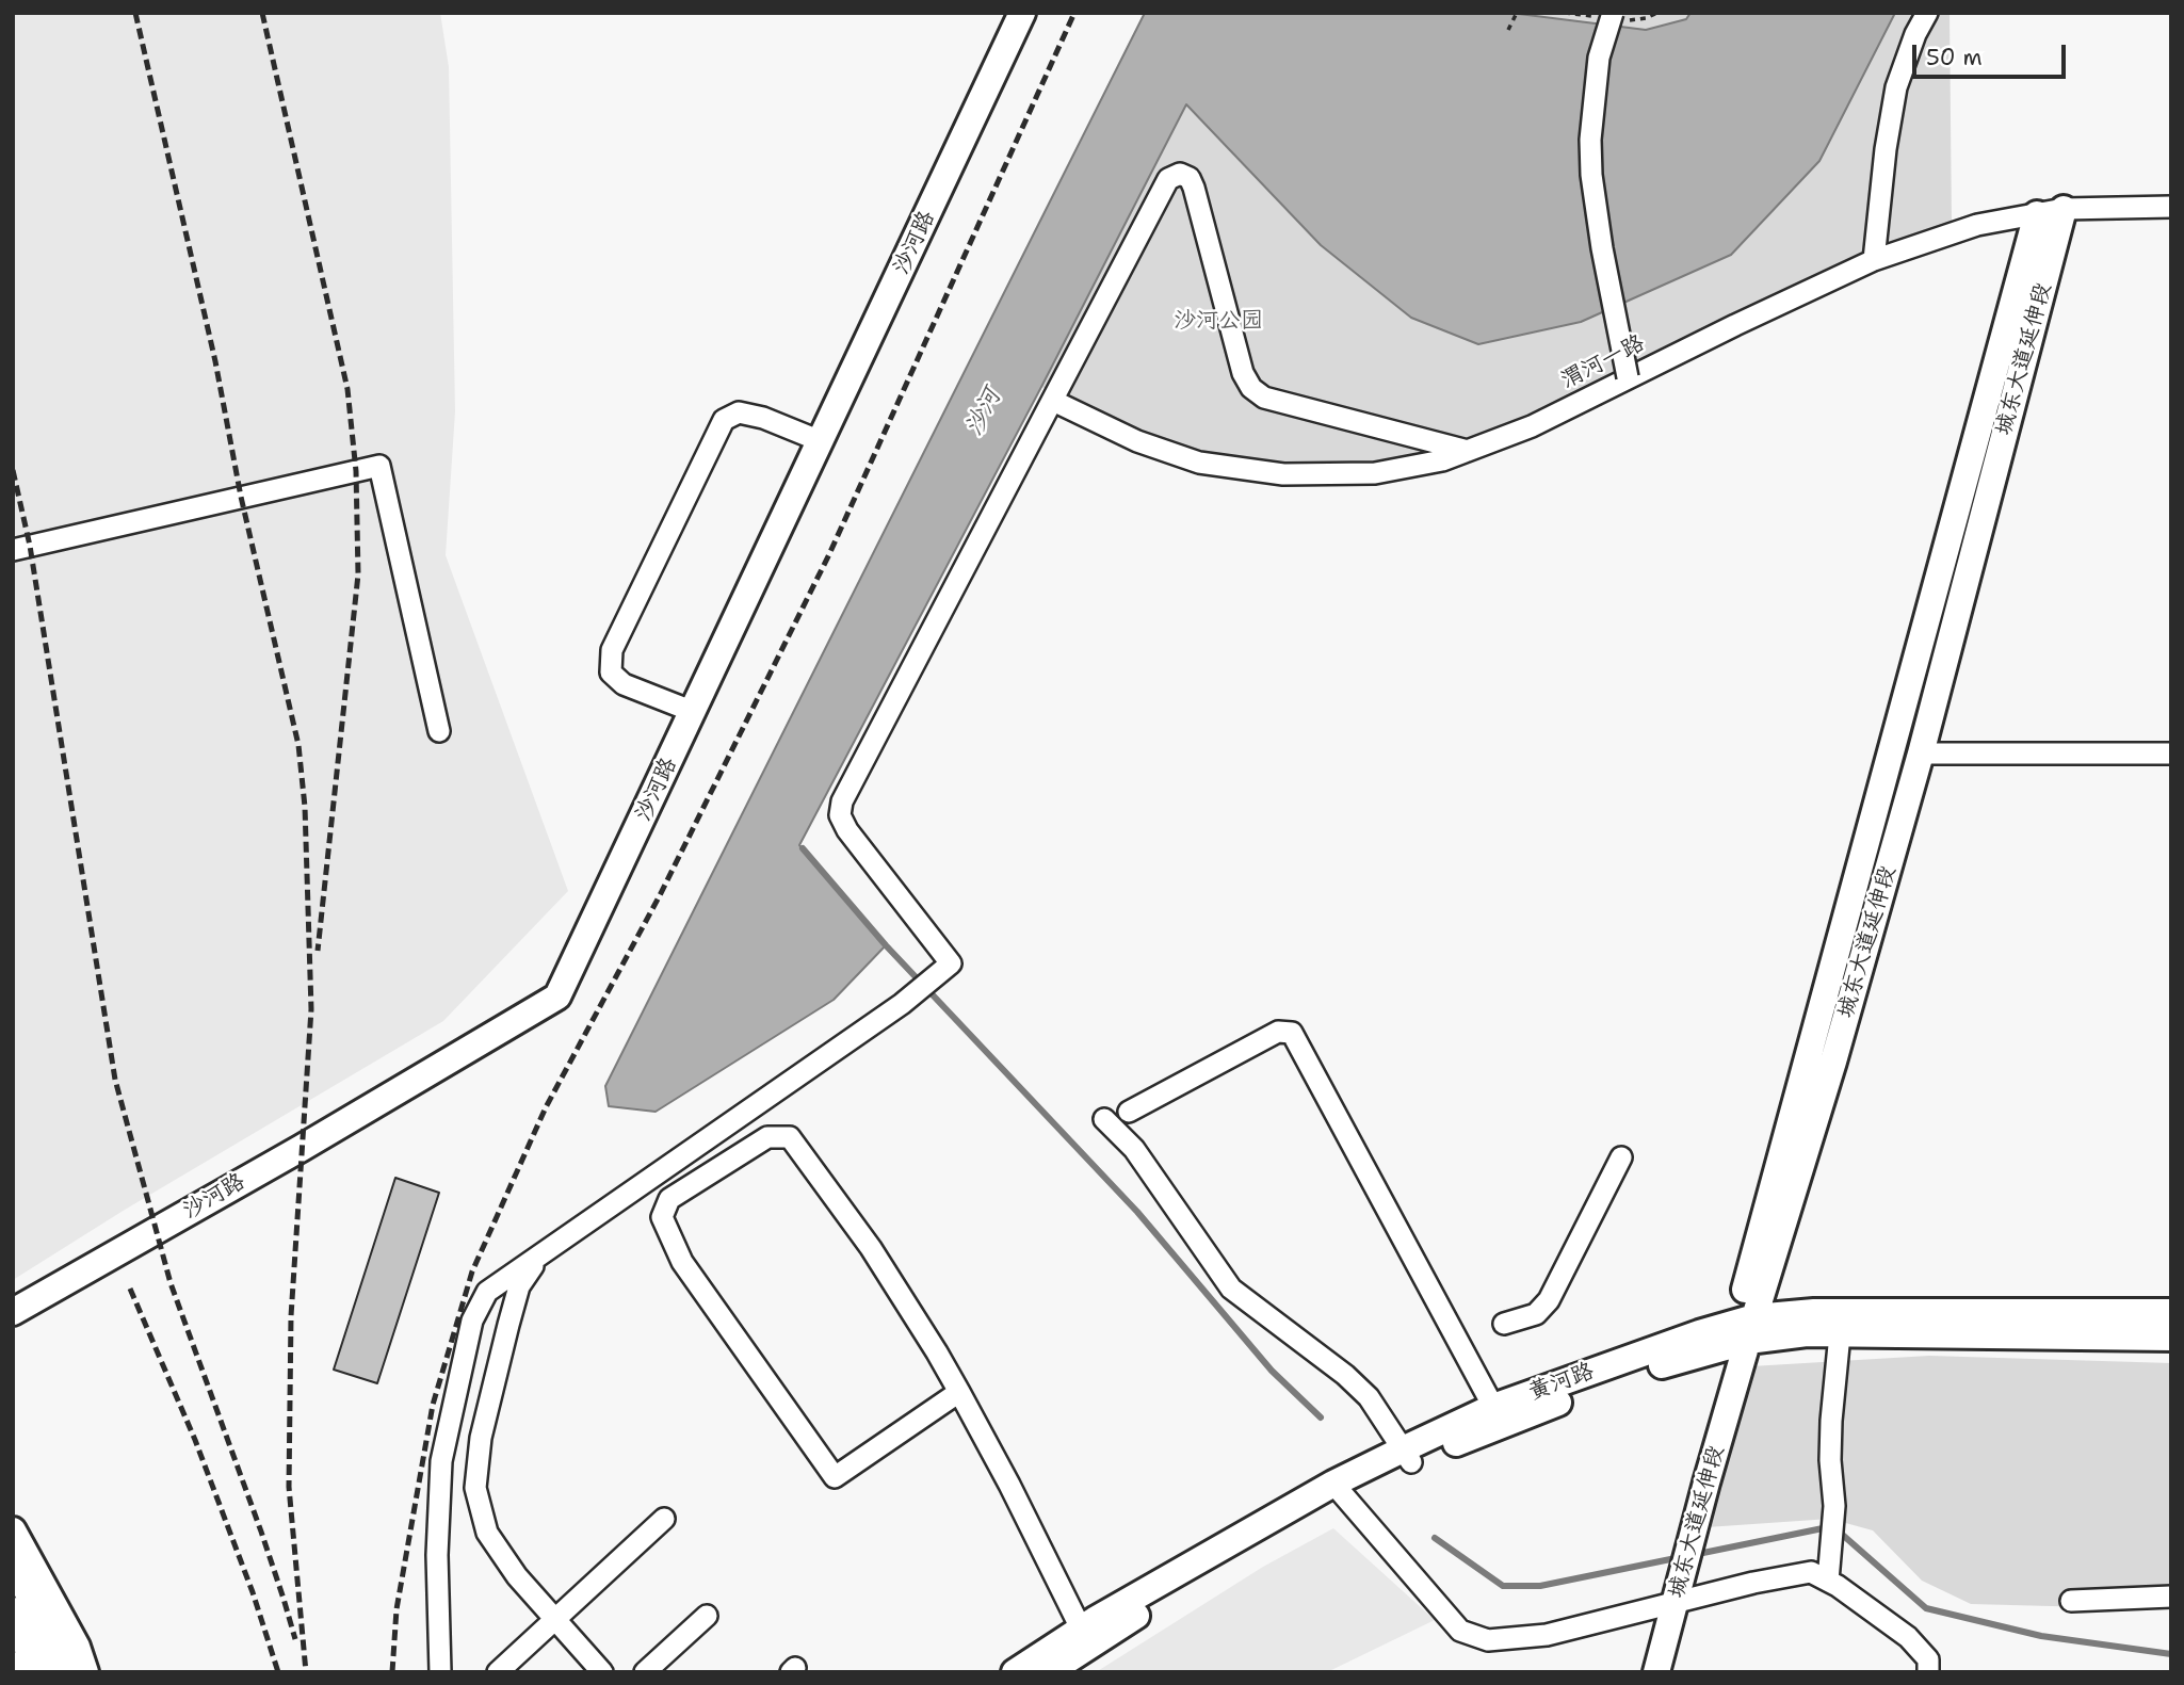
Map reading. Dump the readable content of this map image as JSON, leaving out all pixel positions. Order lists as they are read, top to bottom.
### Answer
{
  "streets": {
    "main road": ["沙河路", "城东大道延伸段", "黄河路"],
    "street": ["渭河一路"]
  },
  "crossings": [
    ["城东大道延伸段", "渭河一路"],
    ["城东大道延伸段", "黄河路"]
  ],
  "water": ["沙河"],
  "parks": ["沙河公园"],
  "scale_bar": "50 m"
}
